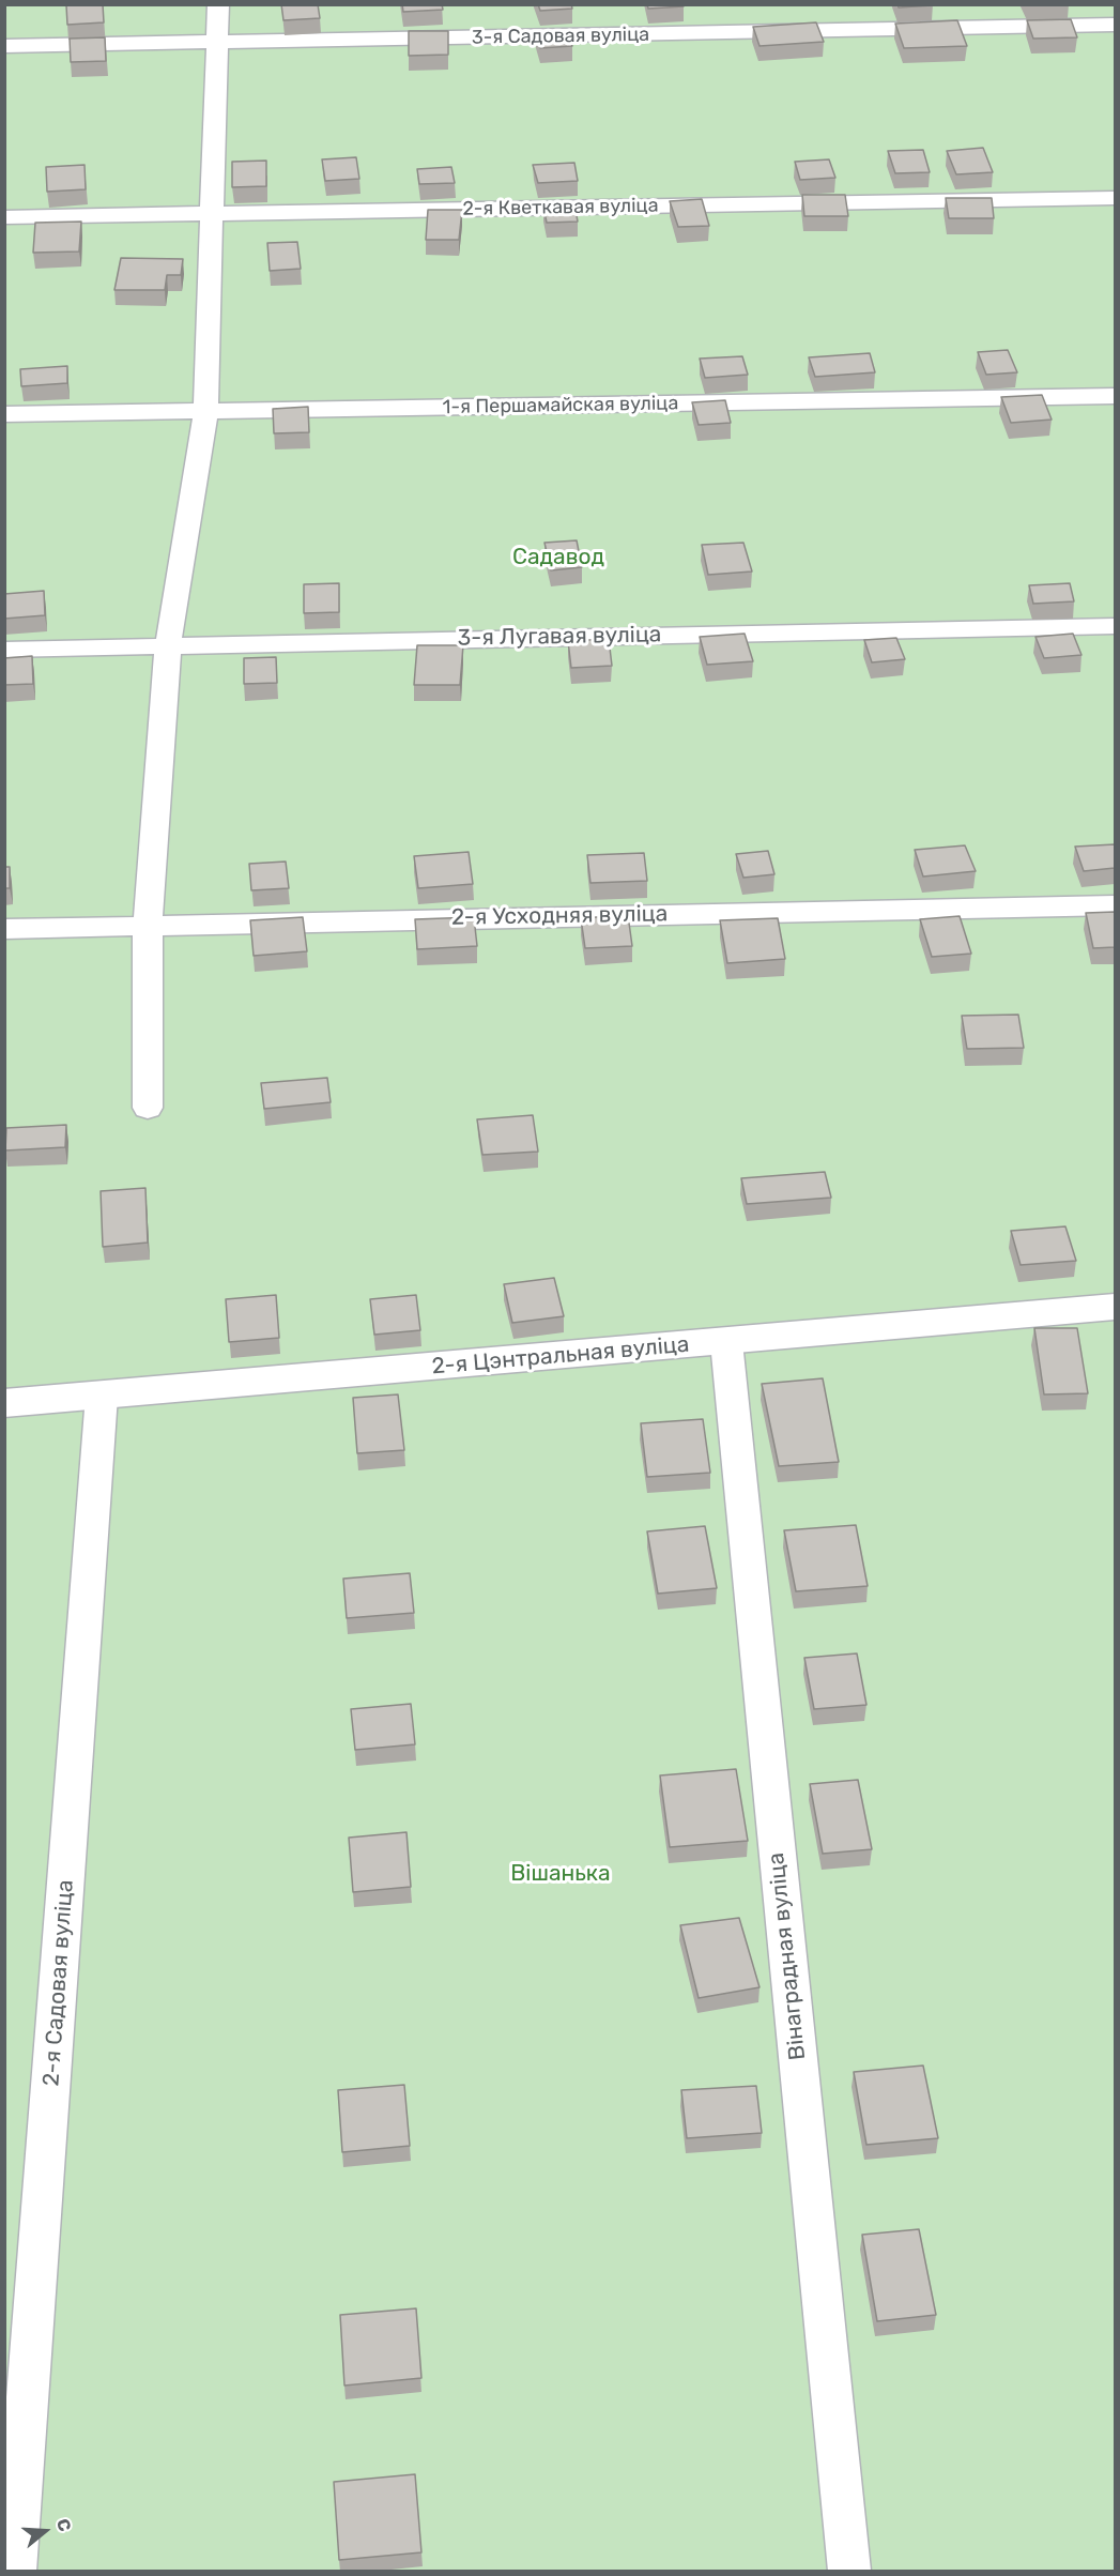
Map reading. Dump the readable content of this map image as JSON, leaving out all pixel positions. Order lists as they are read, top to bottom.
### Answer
{
  "streets": {
    "street": ["2-я Цэнтральная вуліца"],
    "lane": [
      "3-я Садовая вуліца",
      "2-я Кветкавая вуліца",
      "1-я Першамайская вуліца",
      "3-я Лугавая вуліца",
      "2-я Усходняя вуліца",
      "Вінаградная вуліца",
      "2-я Садовая вуліца"
    ]
  },
  "crossings": [
    ["2-я Цэнтральная вуліца", "Вінаградная вуліца"],
    ["2-я Цэнтральная вуліца", "2-я Садовая вуліца"]
  ],
  "parks": ["Садавод", "Вішанька"],
  "north": "right"
}
